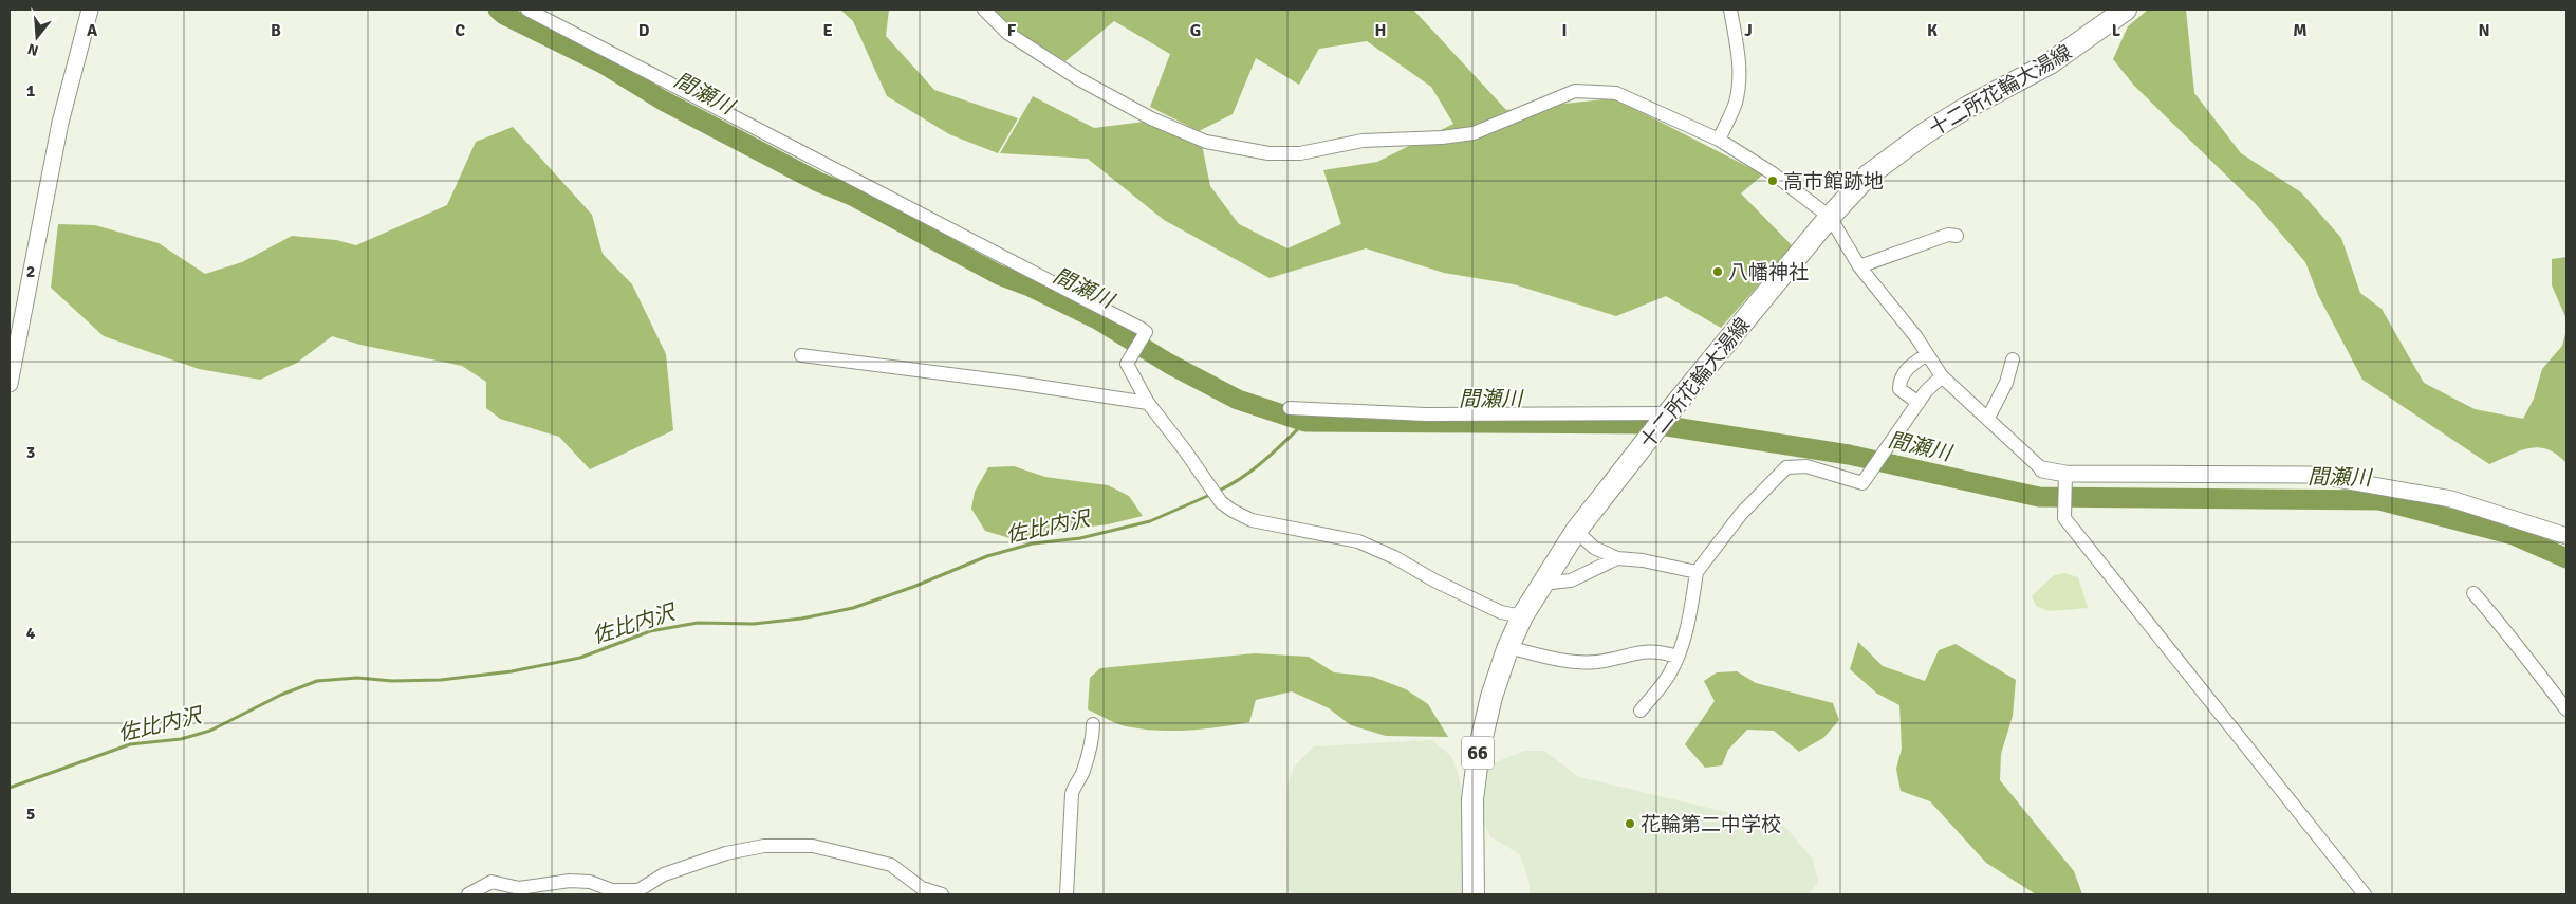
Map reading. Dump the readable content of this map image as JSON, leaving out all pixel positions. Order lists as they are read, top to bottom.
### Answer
{
  "streets": {
    "main road": ["十二所花輪大湯線", "66"]
  },
  "water": ["間瀬川", "佐比内沢"],
  "places": ["高市館跡地", "八幡神社", "花輪第二中学校"],
  "north": "bottom",
  "grid": {
    "columns": [
      "A",
      "B",
      "C",
      "D",
      "E",
      "F",
      "G",
      "H",
      "I",
      "J",
      "K",
      "L",
      "M",
      "N"
    ],
    "rows": [
      "1",
      "2",
      "3",
      "4",
      "5"
    ]
  }
}
